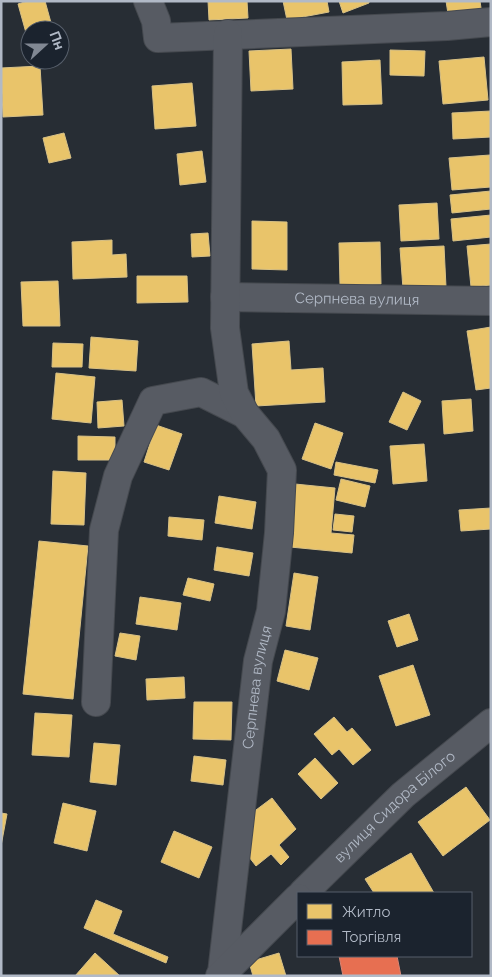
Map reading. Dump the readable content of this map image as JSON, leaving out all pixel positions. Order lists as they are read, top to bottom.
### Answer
{
  "streets": {
    "street": ["Серпнева вулиця", "вулиця Сидора Білого"]
  },
  "legend": ["Житло", "Торгівля"],
  "north": "right"
}
